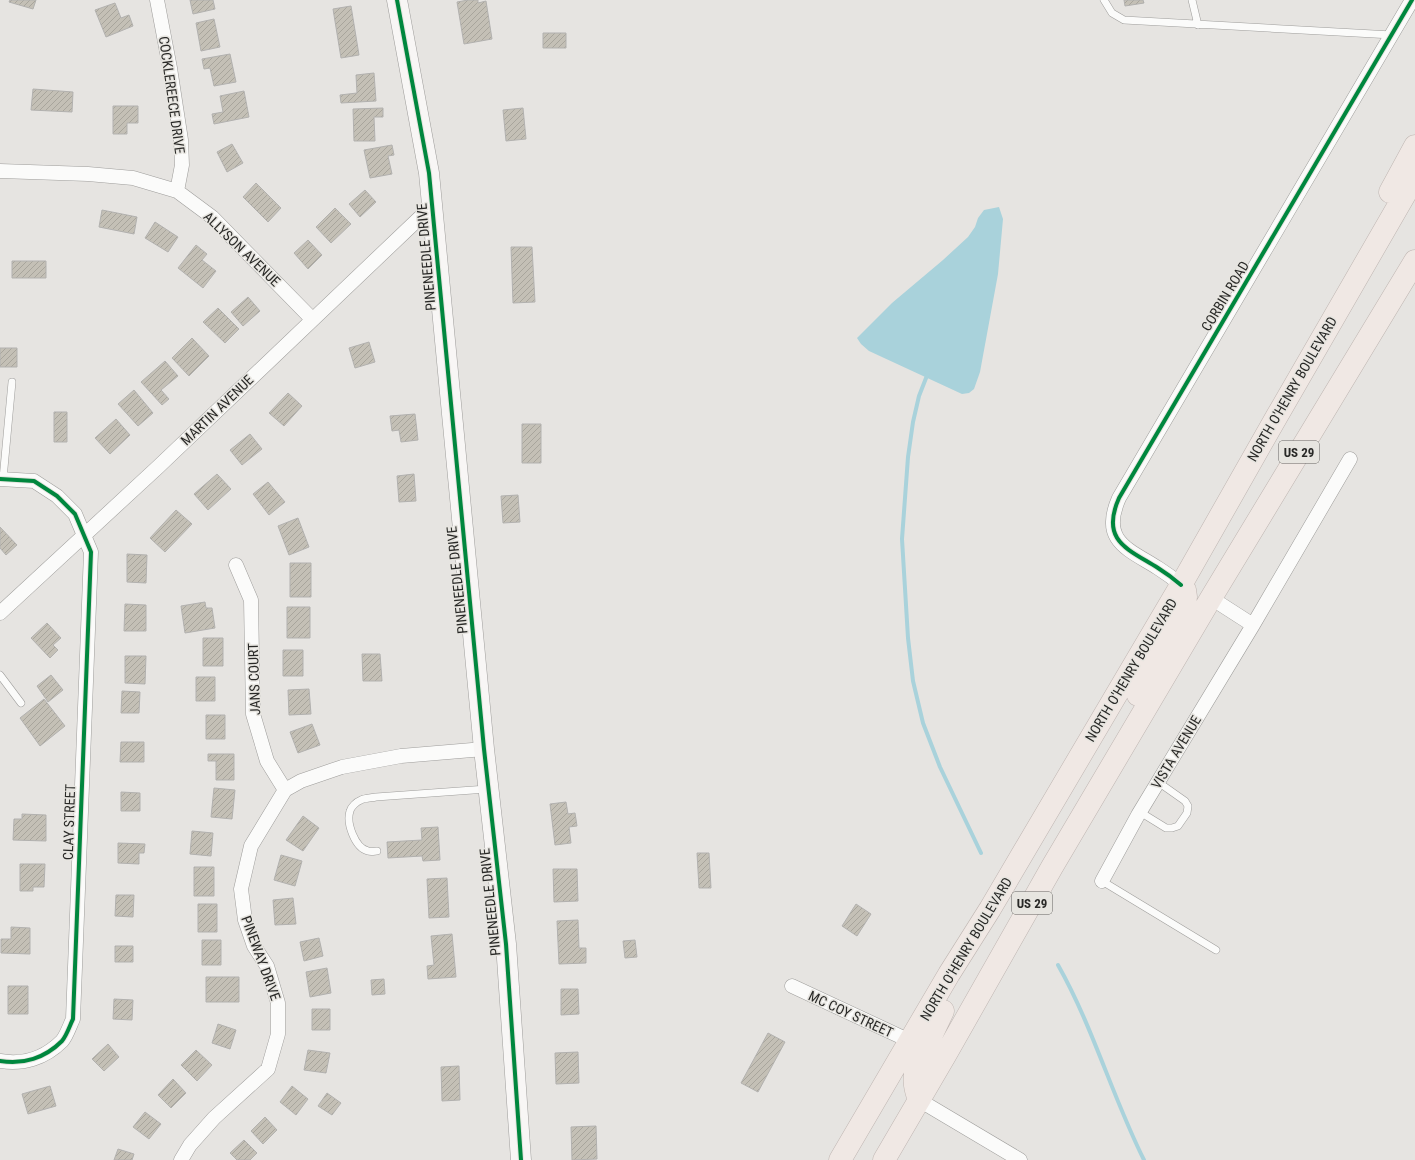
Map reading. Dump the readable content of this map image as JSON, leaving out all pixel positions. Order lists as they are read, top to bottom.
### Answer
{
  "streets": {
    "highway": ["NORTH O'HENRY BOULEVARD", "US 29"],
    "street": [
      "COCKLEREECE DRIVE",
      "ALLYSON AVENUE",
      "PINENEEDLE DRIVE",
      "CORBIN ROAD",
      "MARTIN AVENUE",
      "JANS COURT",
      "VISTA AVENUE",
      "CLAY STREET",
      "PINEWAY DRIVE",
      "MC COY STREET"
    ]
  },
  "crossings": [
    ["COCKLEREECE DRIVE", "ALLYSON AVENUE"],
    ["ALLYSON AVENUE", "MARTIN AVENUE"],
    ["PINENEEDLE DRIVE", "MARTIN AVENUE"],
    ["CORBIN ROAD", "NORTH O'HENRY BOULEVARD"],
    ["NORTH O'HENRY BOULEVARD", "MC COY STREET"],
    ["MARTIN AVENUE", "CLAY STREET"],
    ["JANS COURT", "PINEWAY DRIVE"]
  ]
}
